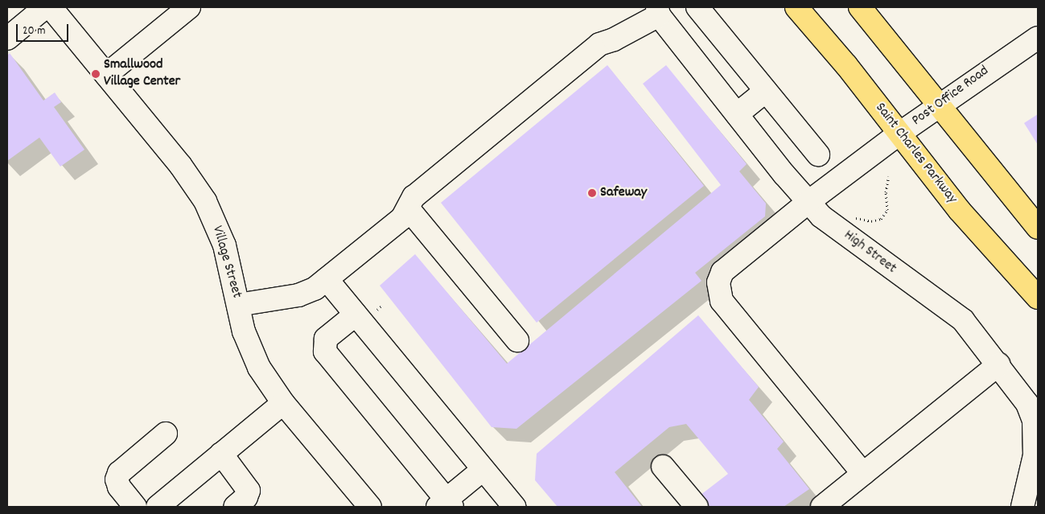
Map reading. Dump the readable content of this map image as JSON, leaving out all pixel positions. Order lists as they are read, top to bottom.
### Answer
{
  "streets": {
    "main road": ["Saint Charles Parkway"],
    "street": ["Post Office Road", "High Street", "Village Street"]
  },
  "crossings": [
    ["Post Office Road", "Saint Charles Parkway"],
    ["Post Office Road", "High Street"]
  ],
  "places": ["Smallwood Village Center", "Safeway"],
  "scale_bar": "20 m"
}
